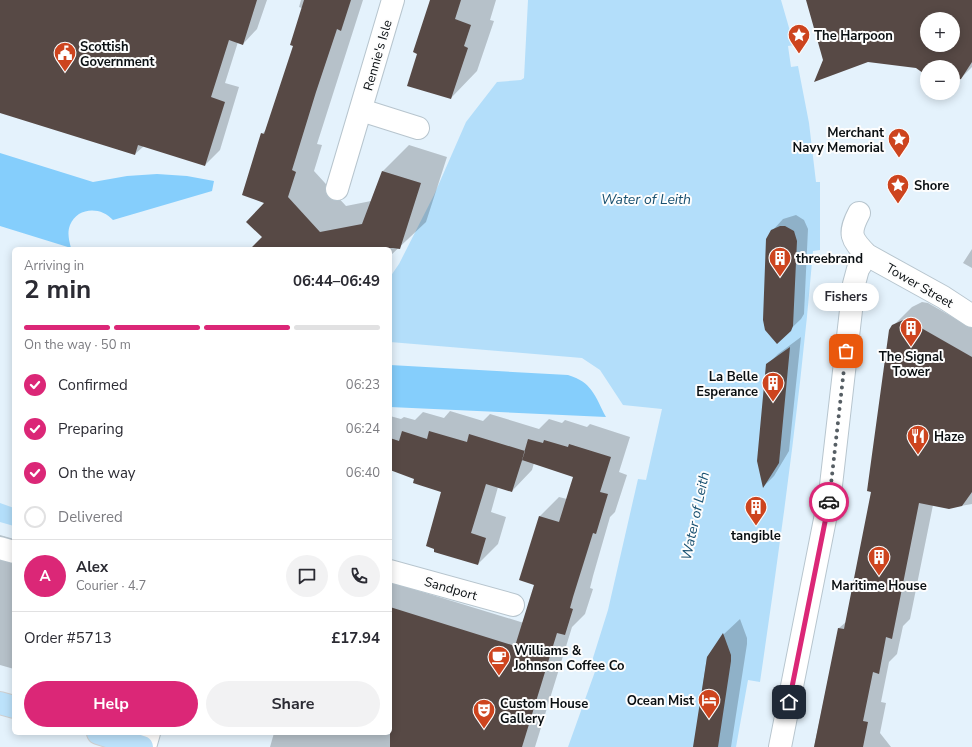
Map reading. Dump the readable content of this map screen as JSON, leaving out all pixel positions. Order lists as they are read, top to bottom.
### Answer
{
  "streets": {
    "street": ["Rennie's Isle", "Tower Street", "Sandport"]
  },
  "water": ["Water of Leith"],
  "places": {
    "place": ["The Harpoon", "Merchant Navy Memorial", "Shore"],
    "public building": ["Scottish Government"],
    "building": [
      "threebrand",
      "The Signal Tower",
      "La Belle Esperance",
      "tangible",
      "Maritime House"
    ],
    "other": ["Fishers"],
    "restaurant": ["Haze"],
    "cafe": ["Williams & Johnson Coffee Co"],
    "hotel": ["Ocean Mist"],
    "theatre": ["Custom House Gallery"]
  },
  "page": {
    "map_buttons": ["+", "−"],
    "heading": ["2 min", "Arriving in", "06:44–06:49"],
    "panel": [
      "Alex",
      "Courier · 4.7",
      "Order #5713",
      "£17.94"
    ],
    "bubble": "Fishers",
    "bar": "On the way · 50 m",
    "list": [
      ["Confirmed", "06:23"],
      ["Preparing", "06:24"],
      ["On the way", "06:40"],
      "Delivered"
    ],
    "round": "A",
    "buttons": ["Help", "Share"]
  }
}
